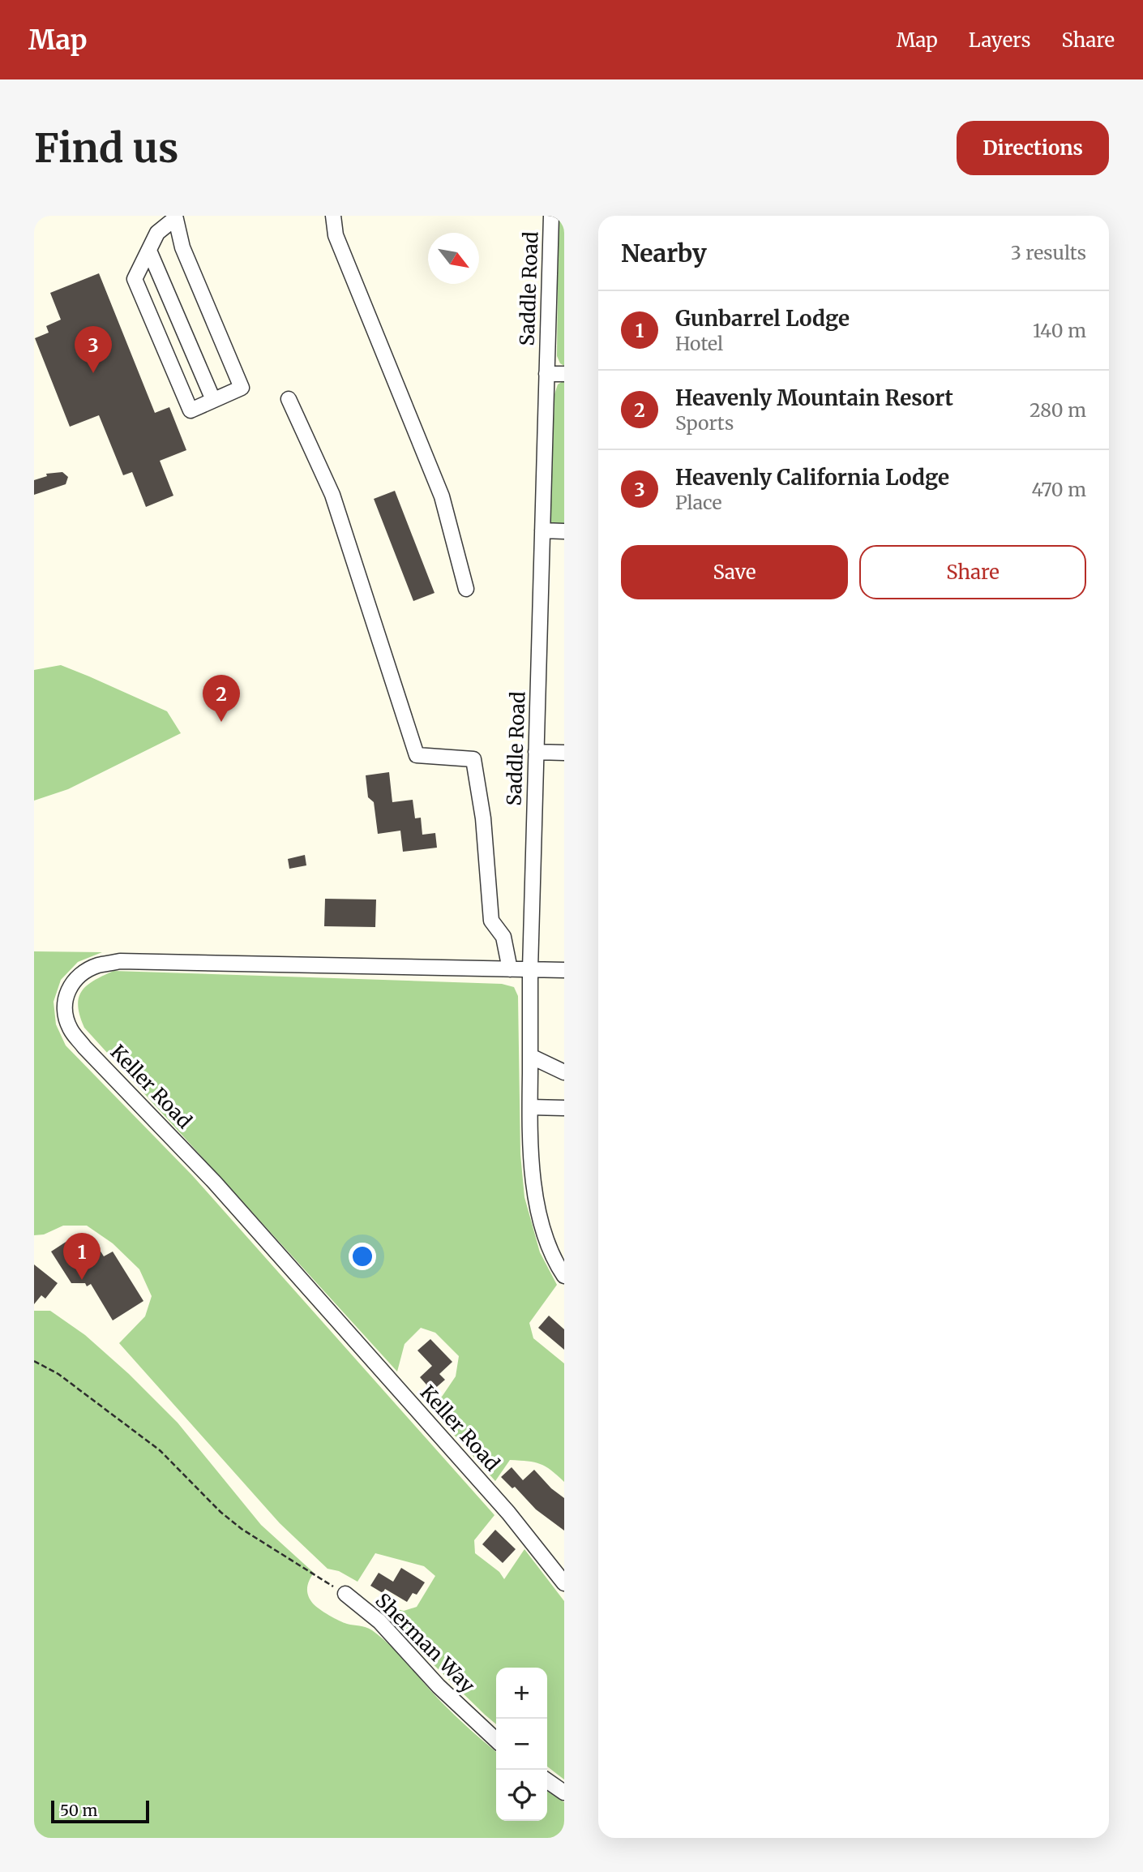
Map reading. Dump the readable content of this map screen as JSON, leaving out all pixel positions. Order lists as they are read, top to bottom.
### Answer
{
  "streets": {
    "street": ["Saddle Road", "Keller Road", "Sherman Way"]
  },
  "crossings": [
    ["Saddle Road", "Keller Road"]
  ],
  "scale_bar": "50 m",
  "north": "bottom right",
  "page": {
    "header": "Map",
    "nav": ["Map", "Layers", "Share"],
    "buttons": [
      "Directions",
      ["Save", "Share"]
    ],
    "title": "Find us",
    "heading": ["Nearby", "3 results"],
    "list": [
      {
        "mark": "1",
        "name": "Gunbarrel Lodge",
        "note": "Hotel",
        "value": "140 m"
      },
      {
        "mark": "2",
        "name": "Heavenly Mountain Resort",
        "note": "Sports",
        "value": "280 m"
      },
      {
        "mark": "3",
        "name": "Heavenly California Lodge",
        "note": "Place",
        "value": "470 m"
      }
    ],
    "pins": ["3", "2", "1"],
    "map_buttons": ["+", "−"],
    "scale": "50 m"
  }
}
